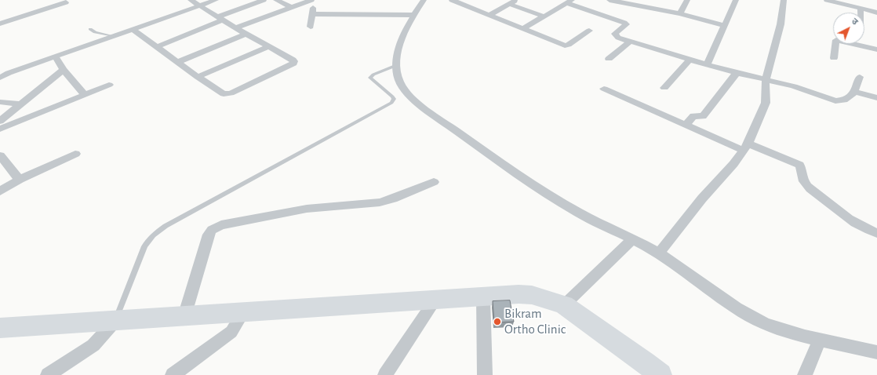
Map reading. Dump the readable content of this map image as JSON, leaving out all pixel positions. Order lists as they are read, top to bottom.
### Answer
{
  "places": ["Bikram Ortho Clinic"],
  "north": "top right"
}
